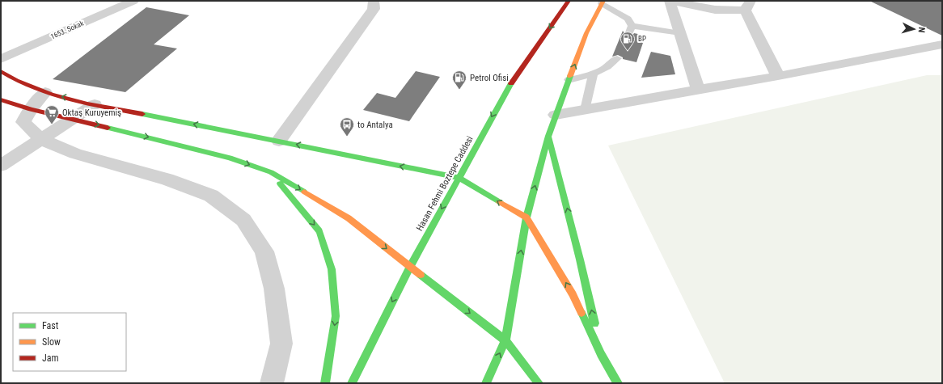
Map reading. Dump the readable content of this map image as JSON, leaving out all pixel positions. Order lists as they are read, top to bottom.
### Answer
{
  "streets": {
    "main road": ["Hasan Fehmi Boztepe Caddesi"],
    "street": ["1653. Sokak"]
  },
  "places": {
    "fuel station": ["BP", "Petrol Ofisi"],
    "supermarket": ["Oktaş Kuruyemiş"],
    "bus stop": ["to Antalya"]
  },
  "legend": ["Fast", "Slow", "Jam"],
  "north": "right"
}
